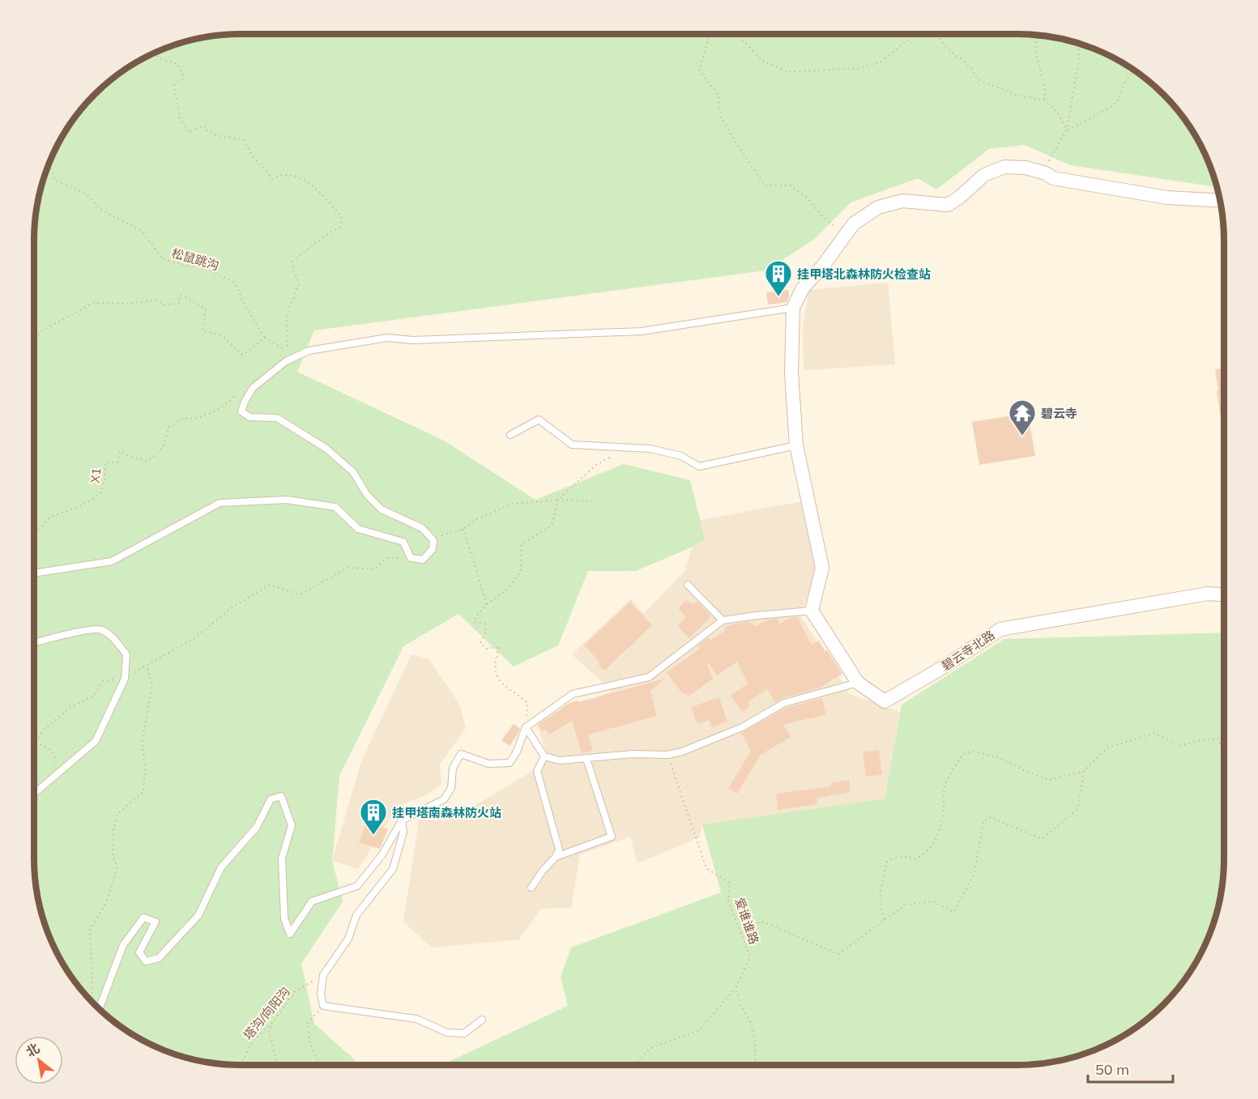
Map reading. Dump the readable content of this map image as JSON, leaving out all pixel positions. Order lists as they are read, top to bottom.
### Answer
{
  "streets": {
    "street": ["碧云寺北路"],
    "path": [
      "松鼠跳沟",
      "X1",
      "爱谁谁路",
      "塔沟/向阳沟"
    ]
  },
  "places": {
    "building": ["挂甲塔北森林防火检查站", "挂甲塔南森林防火站"],
    "temple": ["碧云寺"]
  },
  "scale_bar": "50 m",
  "north": "top left"
}
